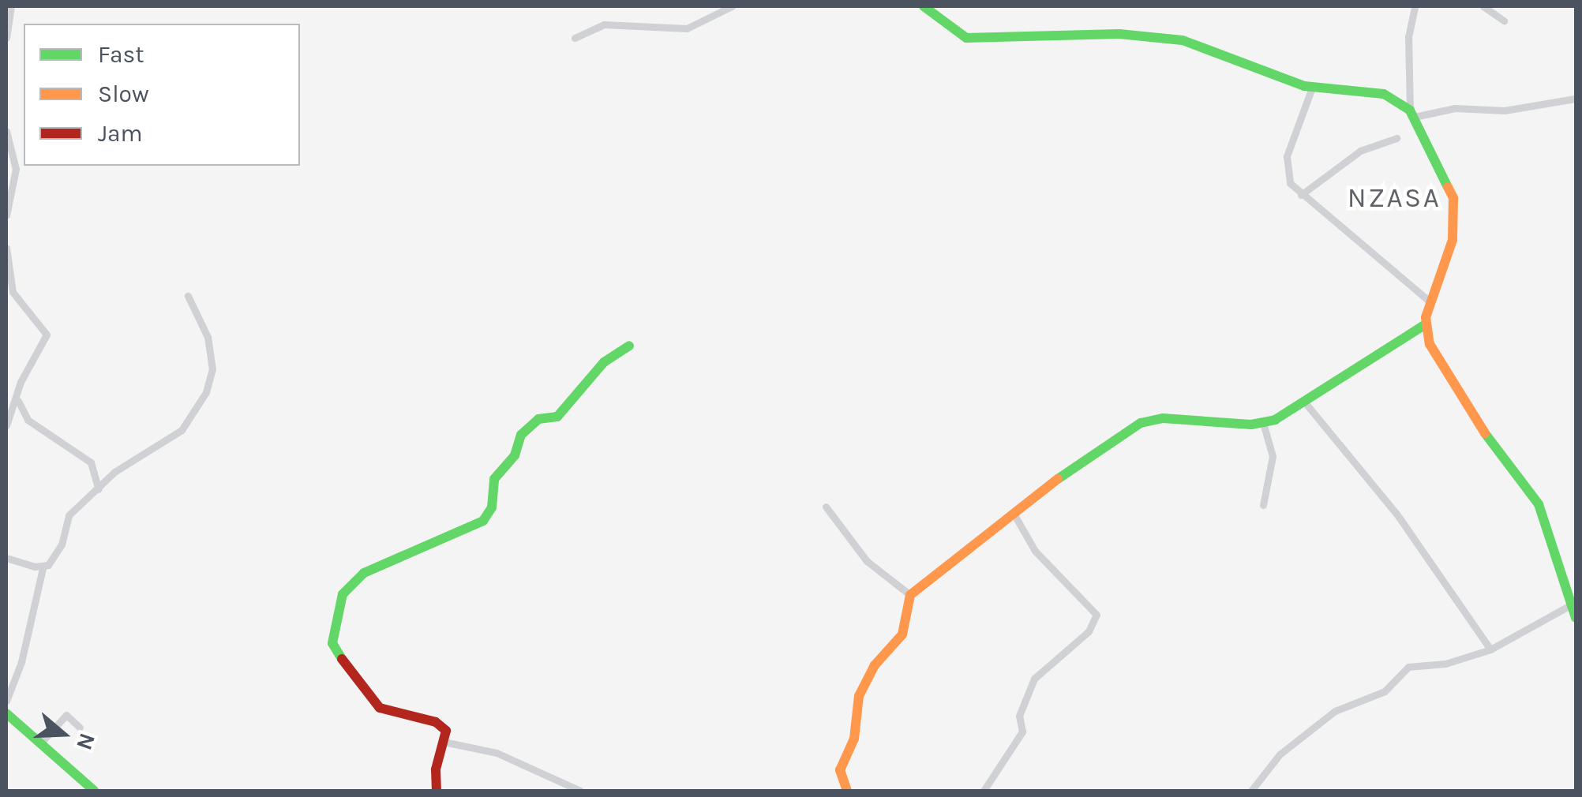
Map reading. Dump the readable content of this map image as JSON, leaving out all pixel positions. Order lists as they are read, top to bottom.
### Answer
{
  "districts": ["NZASA"],
  "legend": ["Fast", "Slow", "Jam"],
  "north": "right"
}
